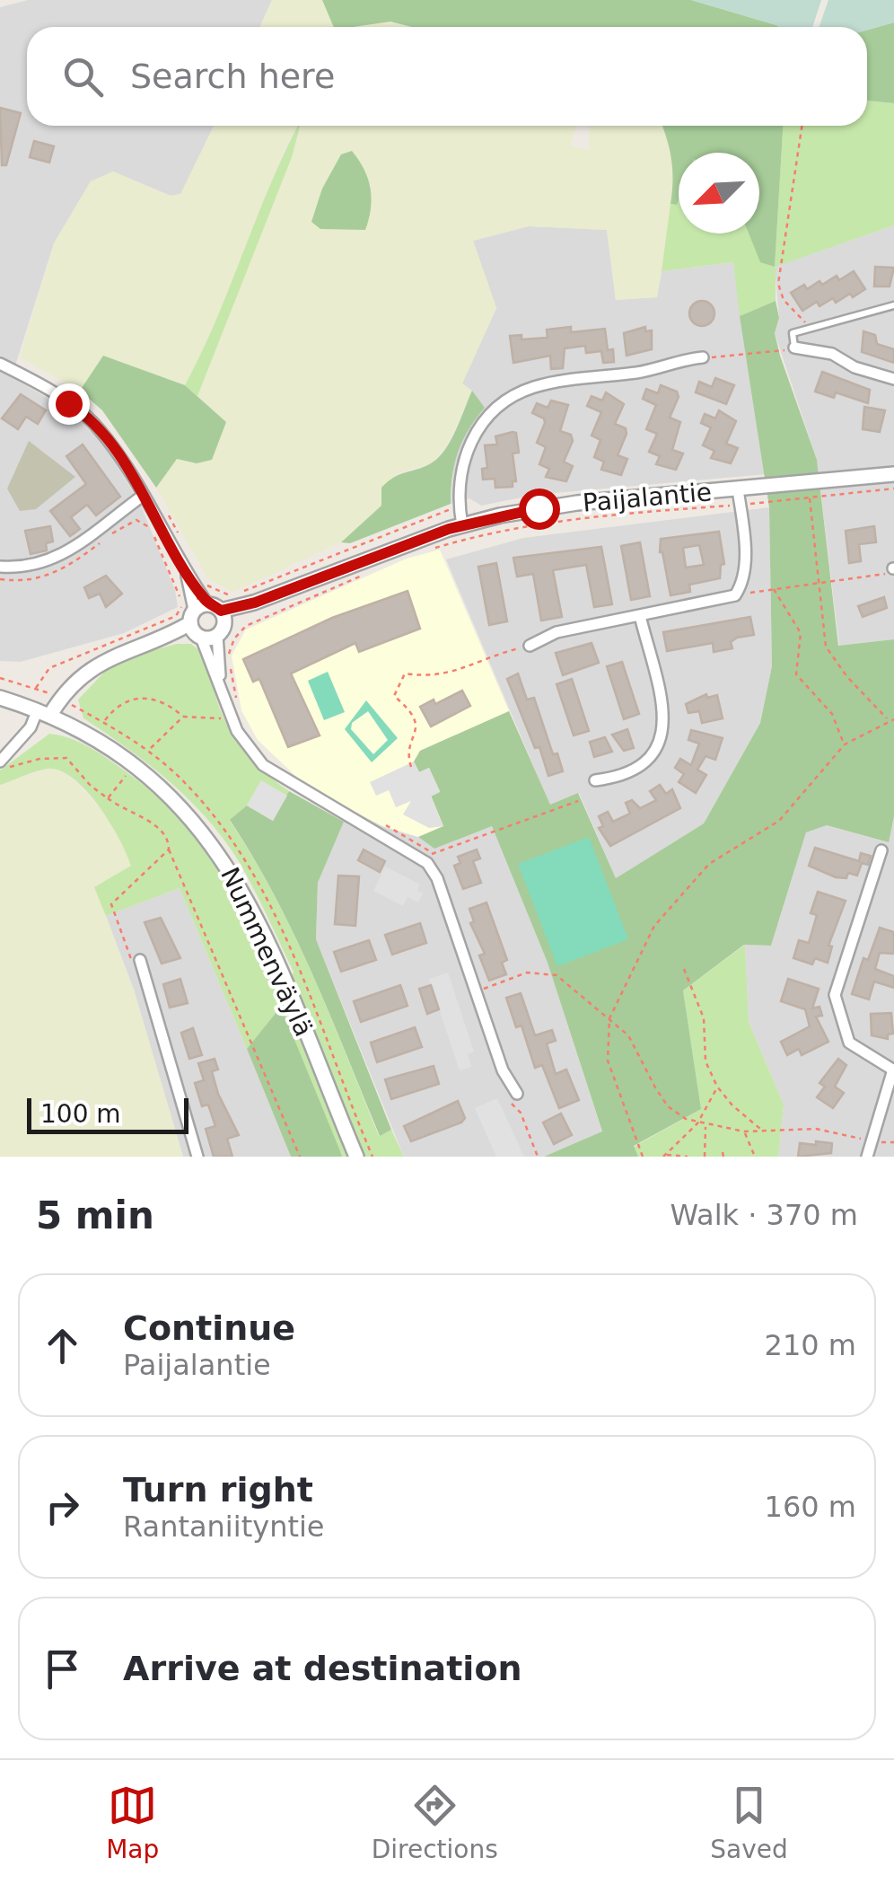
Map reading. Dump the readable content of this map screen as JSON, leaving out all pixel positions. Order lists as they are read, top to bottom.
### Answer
{
  "streets": {
    "street": ["Paijalantie", "Nummenväylä"]
  },
  "crossings": [
    ["Paijalantie", "Nummenväylä"]
  ],
  "scale_bar": "100 m",
  "north": "bottom left",
  "page": {
    "search": "Search here",
    "scale": "100 m",
    "heading": ["5 min", "Walk · 370 m"],
    "list": [
      ["Continue", "Paijalantie", "210 m"],
      ["Turn right", "Rantaniityntie", "160 m"],
      "Arrive at destination"
    ],
    "nav": ["Map", "Directions", "Saved"]
  }
}
